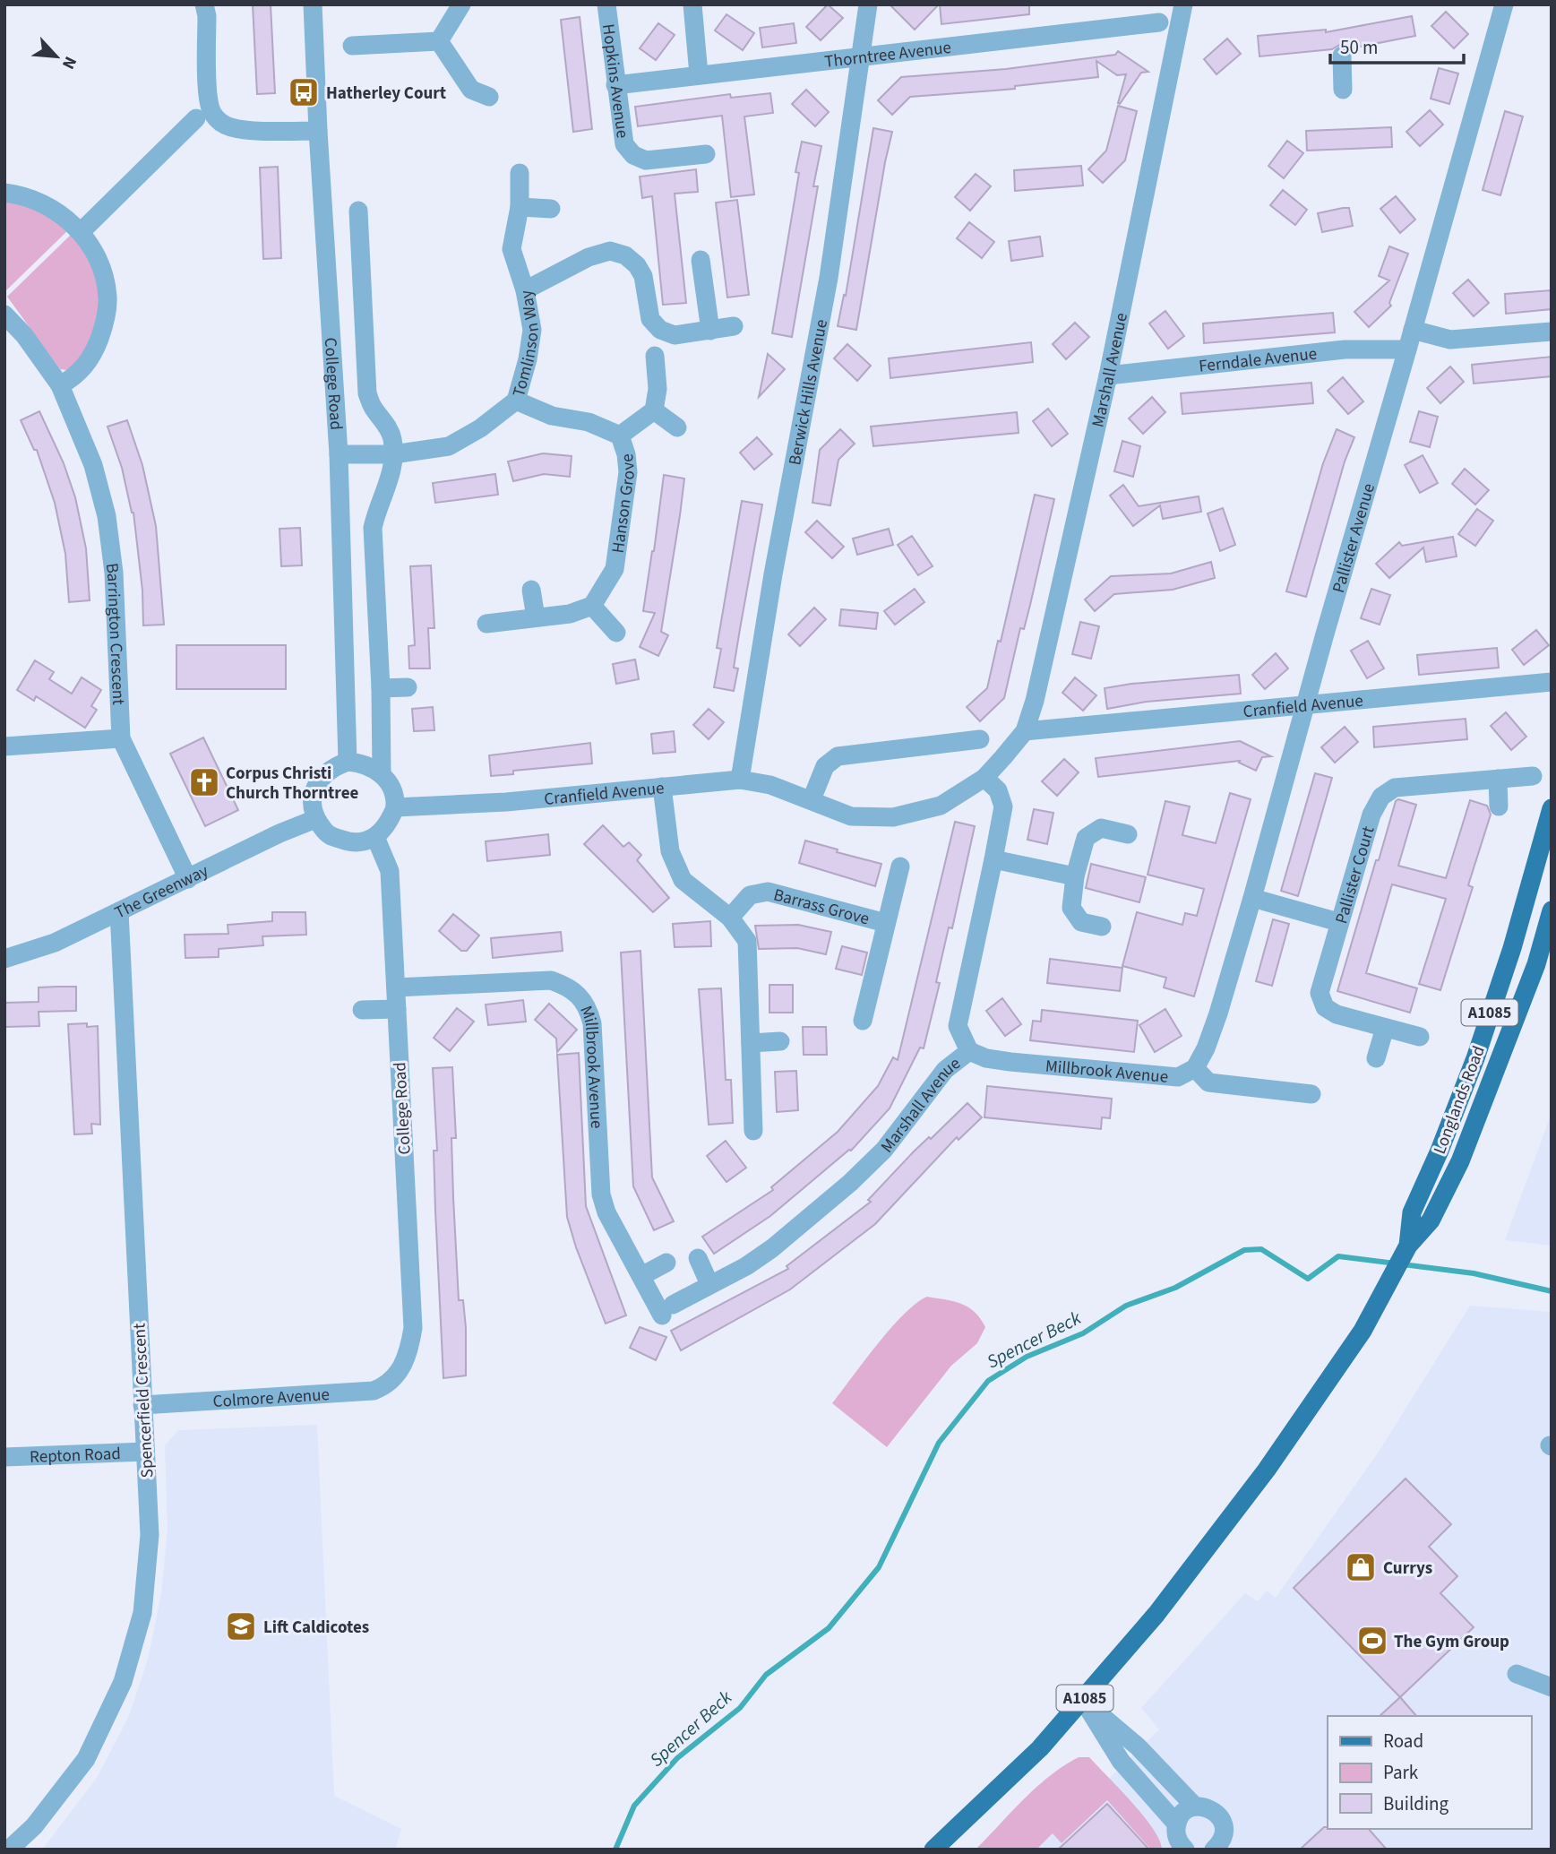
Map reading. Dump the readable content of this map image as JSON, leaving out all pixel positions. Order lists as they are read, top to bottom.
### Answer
{
  "streets": {
    "main road": ["A1085", "Longlands Road"],
    "street": [
      "Thorntree Avenue",
      "Hopkins Avenue",
      "Tomlinson Way",
      "Ferndale Avenue",
      "Marshall Avenue",
      "College Road",
      "Berwick Hills Avenue",
      "Hanson Grove",
      "Pallister Avenue",
      "Barrington Crescent",
      "Cranfield Avenue",
      "Pallister Court",
      "The Greenway",
      "Barrass Grove",
      "Millbrook Avenue",
      "Colmore Avenue",
      "Spencerfield Crescent",
      "Repton Road"
    ]
  },
  "crossings": [
    ["Thorntree Avenue", "Hopkins Avenue"],
    ["Thorntree Avenue", "Berwick Hills Avenue"],
    ["Tomlinson Way", "College Road"],
    ["Tomlinson Way", "Hanson Grove"],
    ["Ferndale Avenue", "Marshall Avenue"],
    ["Ferndale Avenue", "Pallister Avenue"],
    ["Marshall Avenue", "Cranfield Avenue"],
    ["Marshall Avenue", "Millbrook Avenue"],
    ["College Road", "Cranfield Avenue"],
    ["College Road", "The Greenway"],
    ["College Road", "Millbrook Avenue"],
    ["College Road", "Colmore Avenue"],
    ["Berwick Hills Avenue", "Cranfield Avenue"],
    ["Pallister Avenue", "Cranfield Avenue"],
    ["Pallister Avenue", "Millbrook Avenue"],
    ["Barrington Crescent", "The Greenway"],
    ["Cranfield Avenue", "The Greenway"],
    ["The Greenway", "Spencerfield Crescent"],
    ["A1085", "Longlands Road"],
    ["Colmore Avenue", "Spencerfield Crescent"],
    ["Spencerfield Crescent", "Repton Road"]
  ],
  "water": ["Spencer Beck"],
  "places": {
    "bus stop": ["Hatherley Court"],
    "church": ["Corpus Christi Church Thorntree"],
    "shop": ["Currys"],
    "school or university": ["Lift Caldicotes"],
    "sports": ["The Gym Group"]
  },
  "legend": ["Road", "Park", "Building"],
  "scale_bar": "50 m",
  "north": "bottom right"
}
